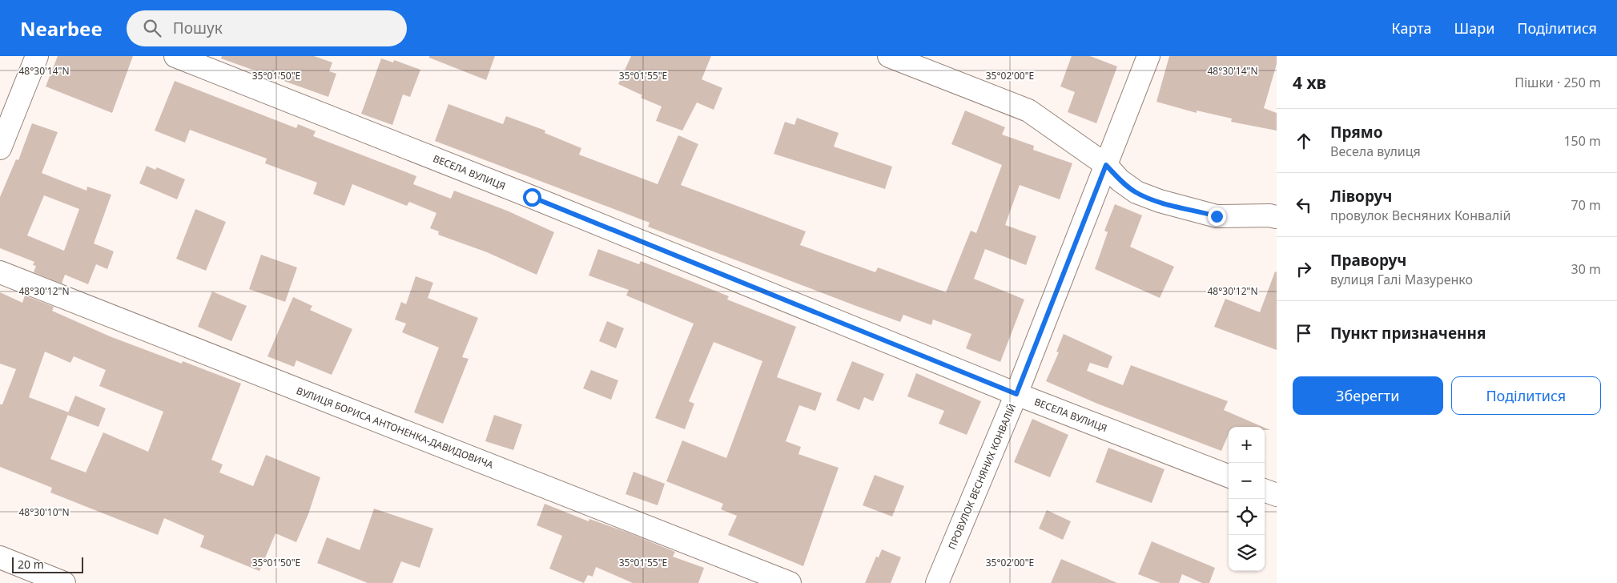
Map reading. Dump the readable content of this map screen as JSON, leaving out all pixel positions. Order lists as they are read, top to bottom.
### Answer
{
  "streets": {
    "street": ["ВЕСЕЛА ВУЛИЦЯ", "ВУЛИЦЯ БОРИСА АНТОНЕНКА-ДАВИДОВИЧА", "ПРОВУЛОК ВЕСНЯНИХ КОНВАЛІЙ"]
  },
  "crossings": [
    ["ВЕСЕЛА ВУЛИЦЯ", "ПРОВУЛОК ВЕСНЯНИХ КОНВАЛІЙ"]
  ],
  "scale_bar": "20 m",
  "page": {
    "header": "Nearbee",
    "search": "Пошук",
    "nav": ["Карта", "Шари", "Поділитися"],
    "heading": ["4 хв", "Пішки · 250 m"],
    "list": [
      ["Прямо", "Весела вулиця", "150 m"],
      ["Ліворуч", "провулок Весняних Конвалій", "70 m"],
      ["Праворуч", "вулиця Галі Мазуренко", "30 m"],
      "Пункт призначення"
    ],
    "buttons": ["Зберегти", "Поділитися"],
    "map_buttons": ["+", "−"],
    "scale": "20 m"
  },
  "coordinates": [
    "48°30'14\"N",
    "35°01'50\"E",
    "35°01'55\"E",
    "35°02'00\"E",
    "48°30'12\"N",
    "48°30'10\"N"
  ]
}
